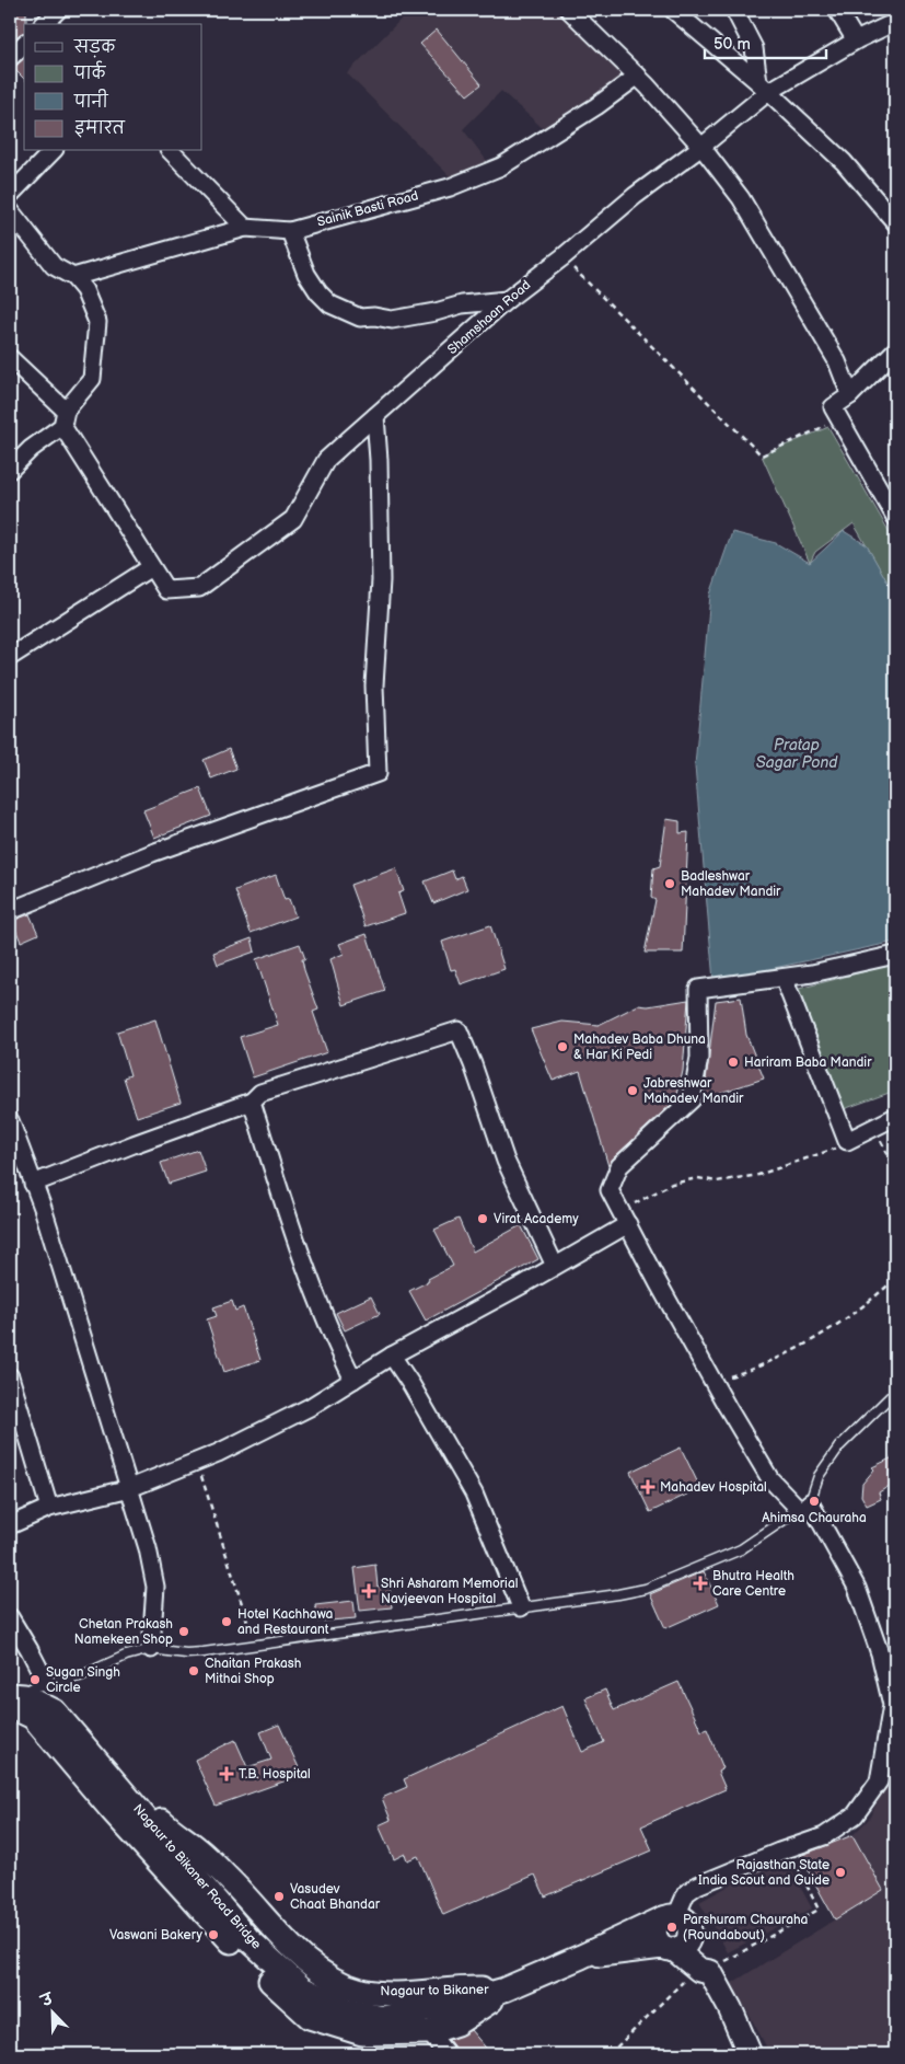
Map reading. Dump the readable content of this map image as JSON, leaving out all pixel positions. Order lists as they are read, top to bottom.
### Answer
{
  "streets": {
    "main road": ["Nagaur to Bikaner Road Bridge", "Nagaur to Bikaner"],
    "street": ["Sainik Basti Road", "Shamshaan Road"]
  },
  "crossings": [
    ["Nagaur to Bikaner Road Bridge", "Nagaur to Bikaner"]
  ],
  "water": ["Pratap Sagar Pond"],
  "places": {
    "other": [
      "Badleshwar Mahadev Mandir",
      "Mahadev Baba Dhuna & Har Ki Pedi",
      "Hariram Baba Mandir",
      "Jabreshwar Mahadev Mandir",
      "Virat Academy",
      "Ahimsa Chauraha",
      "Hotel Kachhawa and Restaurant",
      "Chetan Prakash Namekeen Shop",
      "Chaitan Prakash Mithai Shop",
      "Sugan Singh Circle",
      "Rajasthan State India Scout and Guide",
      "Vasudev Chaat Bhandar",
      "Parshuram Chauraha (Roundabout)",
      "Vaswani Bakery"
    ],
    "health": [
      "Mahadev Hospital",
      "Bhutra Health Care Centre",
      "Shri Asharam Memorial Navjeevan Hospital",
      "T.B. Hospital"
    ]
  },
  "legend": [
    "सड़क",
    "पार्क",
    "पानी",
    "इमारत"
  ],
  "scale_bar": "50 m",
  "north": "top left"
}
